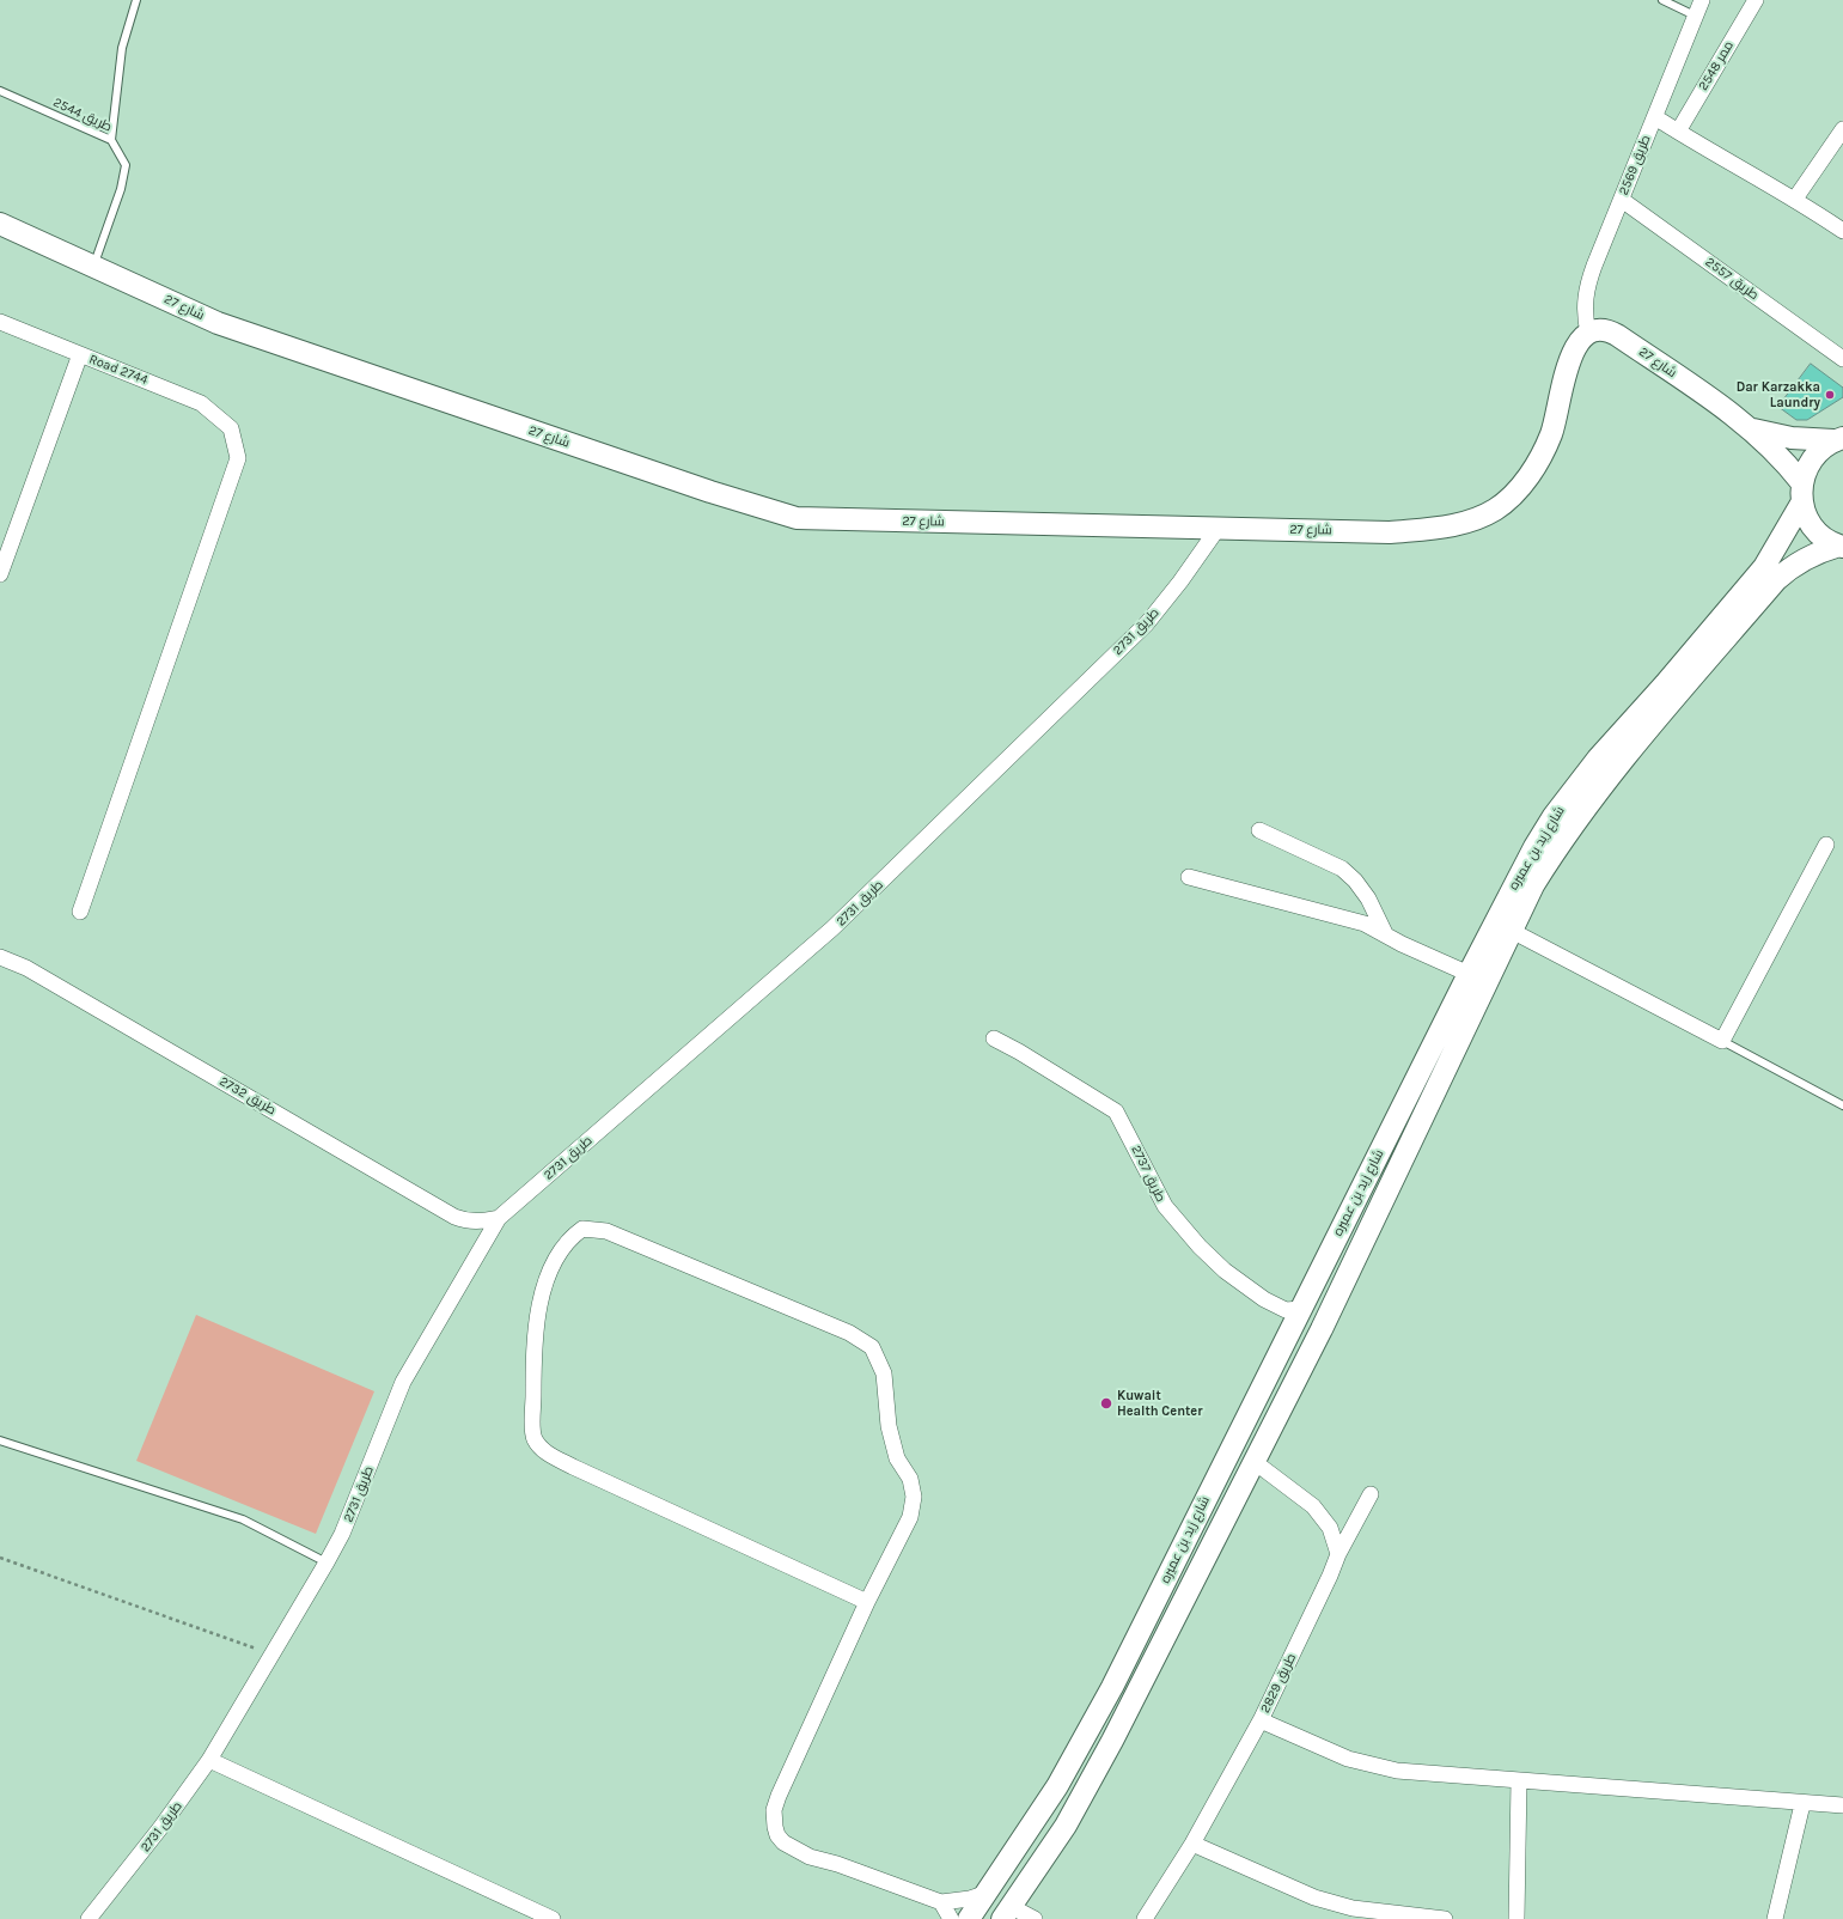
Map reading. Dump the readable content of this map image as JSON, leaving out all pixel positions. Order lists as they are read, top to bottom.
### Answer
{
  "streets": {
    "street": [
      "ممر 2548",
      "طريق 2569",
      "طريق 2557",
      "شارع 27",
      "Road 2744",
      "طريق 2731",
      "شارع زيد بن عميره",
      "طريق 2732",
      "طريق 2737",
      "طريق 2829"
    ],
    "lane": ["طريق 2544"]
  },
  "crossings": [
    ["طريق 2544", "شارع 27"],
    ["طريق 2569", "طريق 2557"],
    ["طريق 2569", "شارع 27"],
    ["شارع 27", "طريق 2731"],
    ["شارع 27", "شارع زيد بن عميره"],
    ["طريق 2731", "طريق 2732"],
    ["شارع زيد بن عميره", "طريق 2737"]
  ],
  "places": ["Dar Karzakka Laundry", "Kuwait Health Center"]
}
